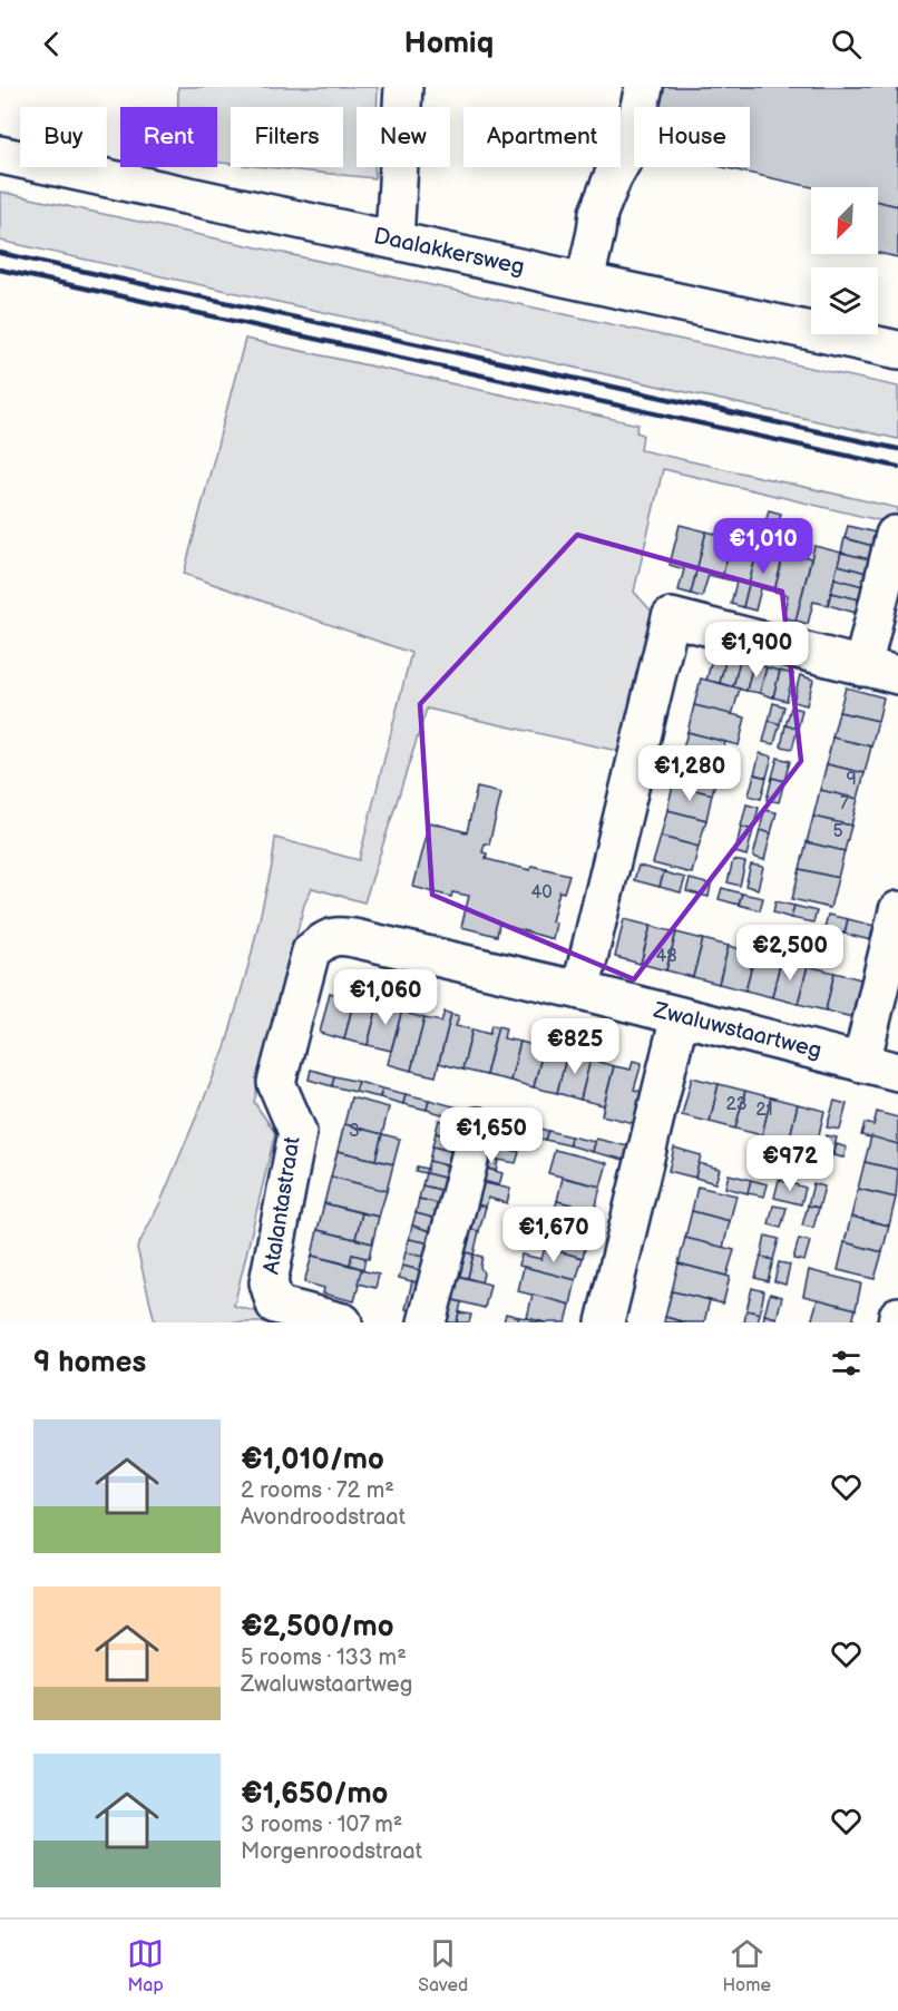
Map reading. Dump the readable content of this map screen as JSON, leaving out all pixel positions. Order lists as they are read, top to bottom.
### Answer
{
  "streets": {
    "street": ["Daalakkersweg", "Zwaluwstaartweg", "Atalantastraat"]
  },
  "crossings": [
    ["Zwaluwstaartweg", "Atalantastraat"]
  ],
  "house_numbers": [
    "9",
    "7",
    "5",
    "40",
    "48",
    "23",
    "21",
    "3"
  ],
  "north": "bottom left",
  "page": {
    "header": "Homiq",
    "chip": [
      "Buy",
      "Rent",
      "Filters",
      "New",
      "Apartment",
      "House"
    ],
    "price": [
      "€1,010",
      "€1,900",
      "€1,280",
      "€2,500",
      "€1,060",
      "€825",
      "€1,650",
      "€972",
      "€1,670"
    ],
    "heading": "9 homes",
    "list": [
      {
        "name": "€1,010/mo",
        "note": "2 rooms · 72 m² · Avondroodstraat"
      },
      {
        "name": "€2,500/mo",
        "note": "5 rooms · 133 m² · Zwaluwstaartweg"
      },
      {
        "name": "€1,650/mo",
        "note": "3 rooms · 107 m² · Morgenroodstraat"
      }
    ],
    "tabs": ["Map", "Saved", "Home"]
  }
}
